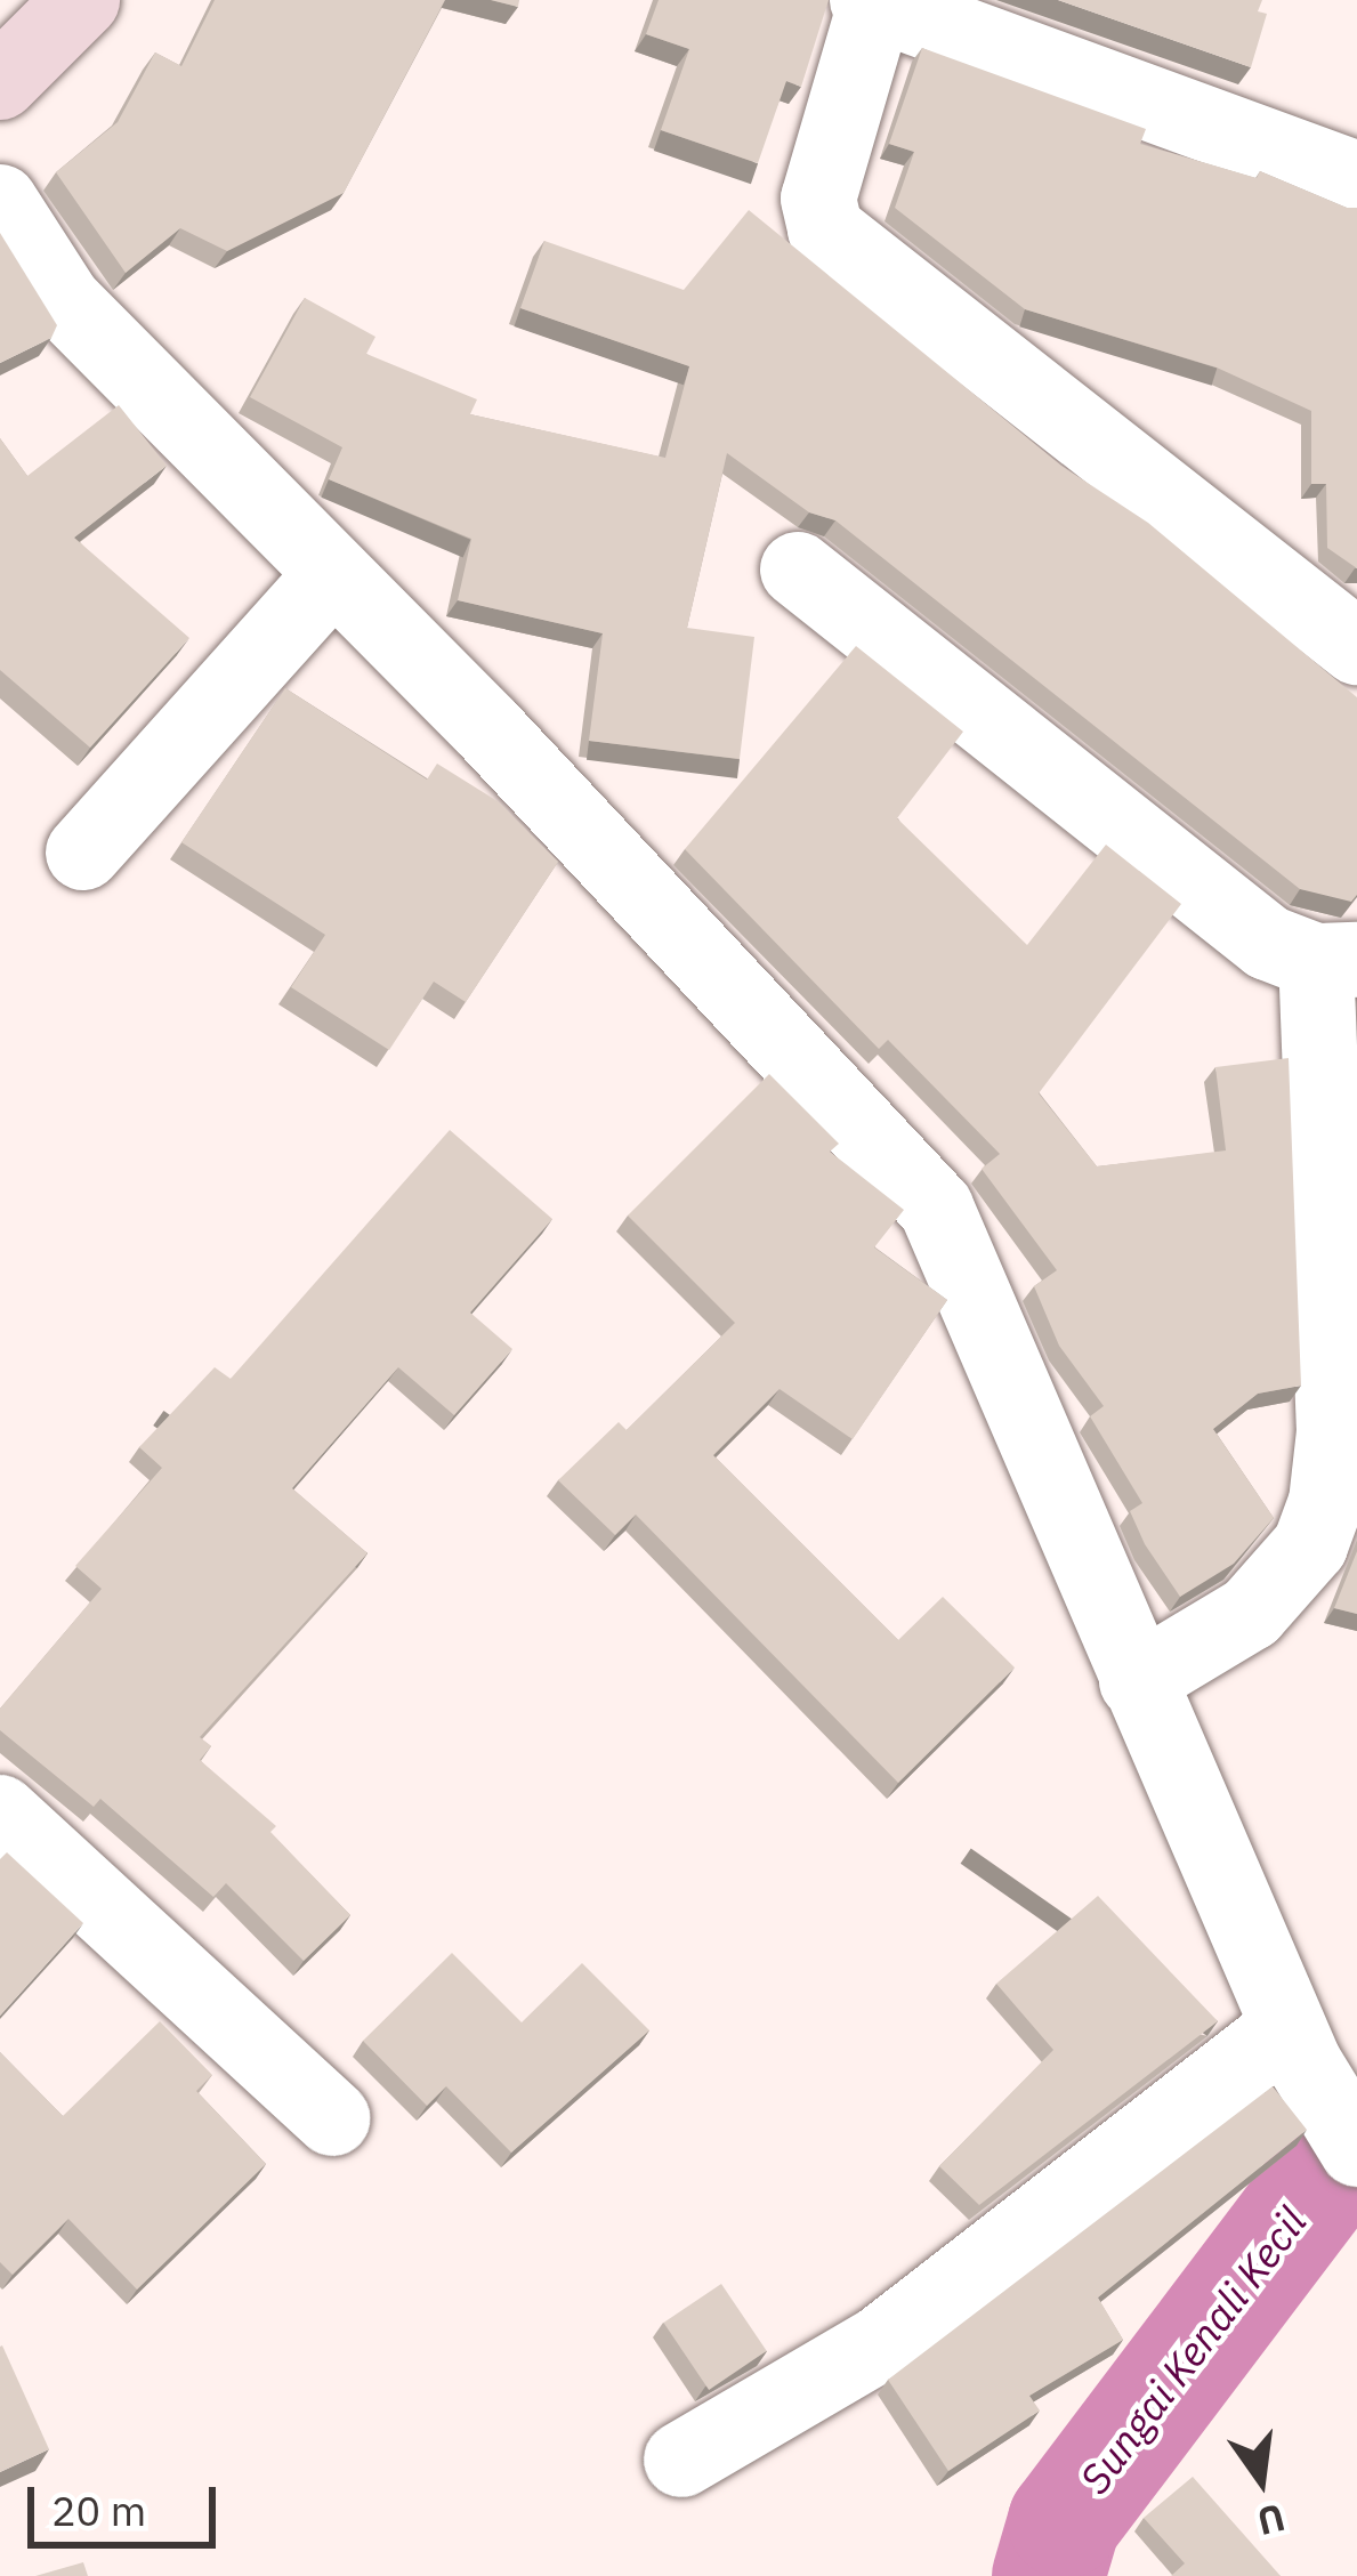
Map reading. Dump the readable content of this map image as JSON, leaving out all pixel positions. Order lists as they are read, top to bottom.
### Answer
{
  "water": ["Sungai Kenali Kecil"],
  "scale_bar": "20 m",
  "north": "bottom"
}
